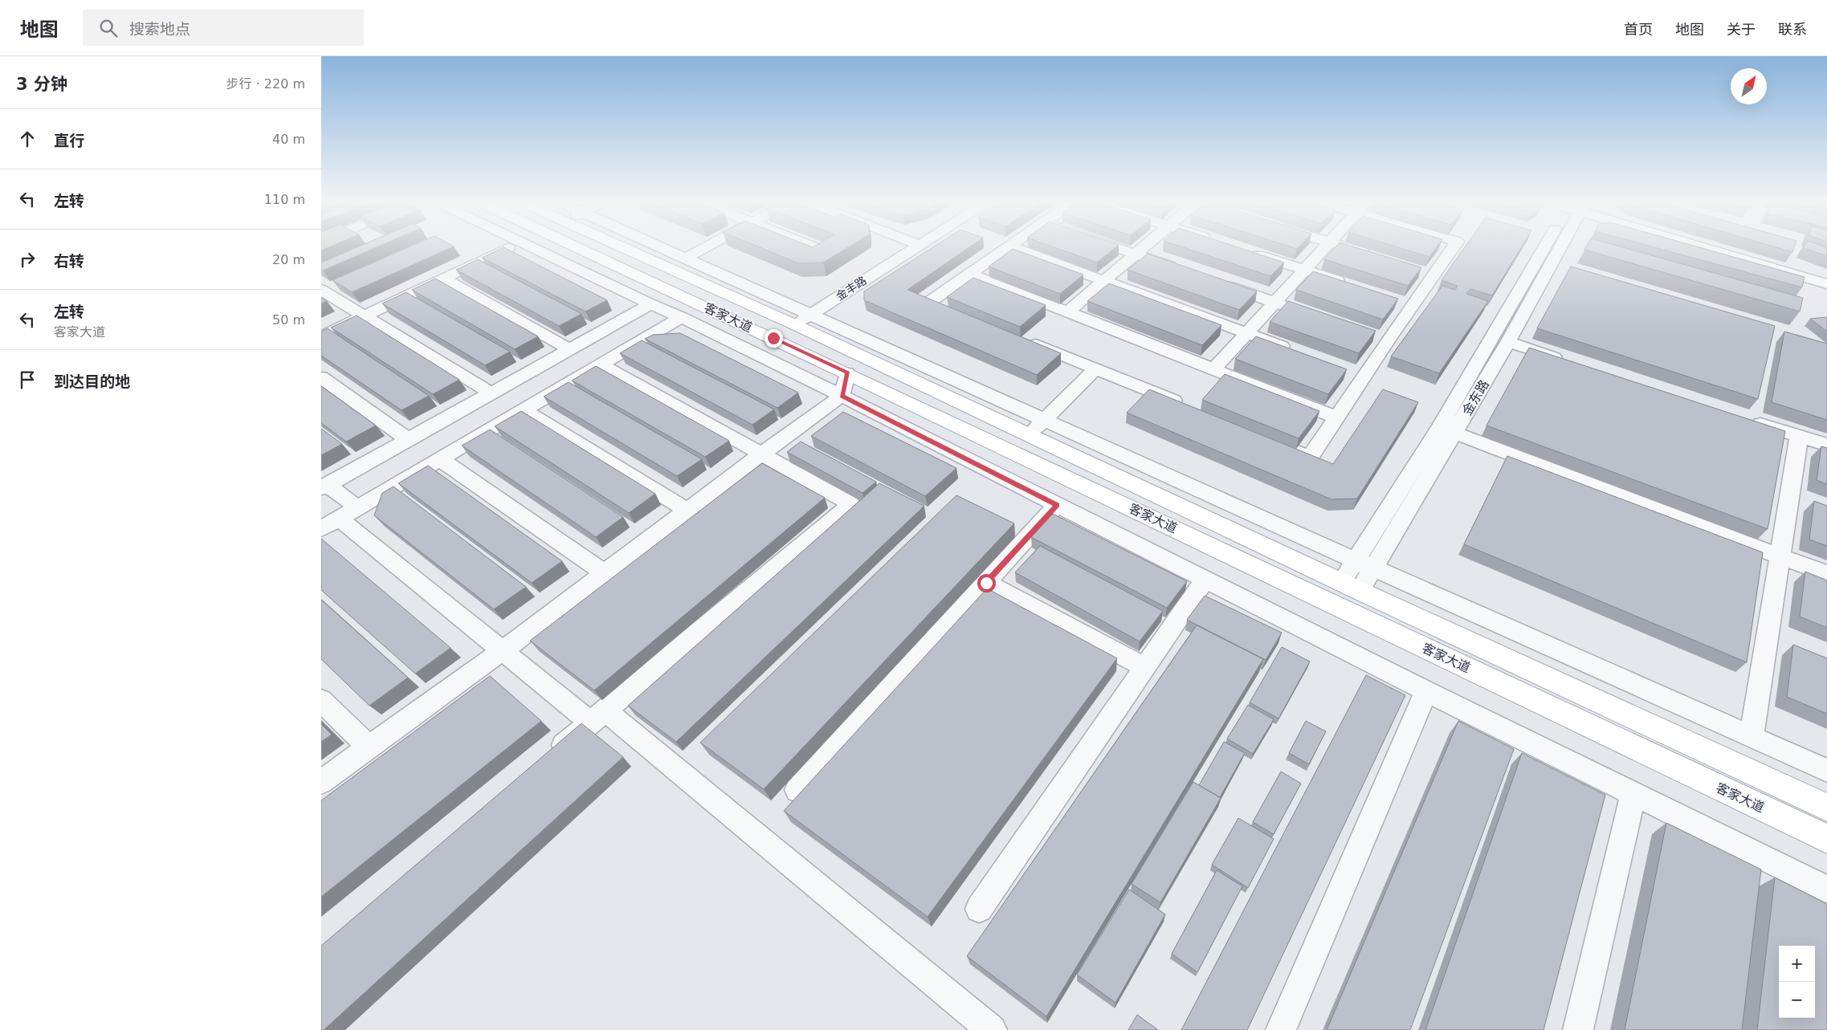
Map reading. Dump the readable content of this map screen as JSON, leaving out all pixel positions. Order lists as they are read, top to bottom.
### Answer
{
  "streets": {
    "main road": ["客家大道"],
    "street": ["金丰路", "金东路"]
  },
  "crossings": [
    ["金丰路", "客家大道"],
    ["客家大道", "金东路"]
  ],
  "north": "top right",
  "page": {
    "header": "地图",
    "search": "搜索地点",
    "nav": [
      "首页",
      "地图",
      "关于",
      "联系"
    ],
    "heading": ["3 分钟", "步行 · 220 m"],
    "list": [
      ["直行", "40 m"],
      ["左转", "110 m"],
      ["右转", "20 m"],
      ["左转", "客家大道", "50 m"],
      "到达目的地"
    ],
    "map_buttons": ["+", "−"]
  }
}
